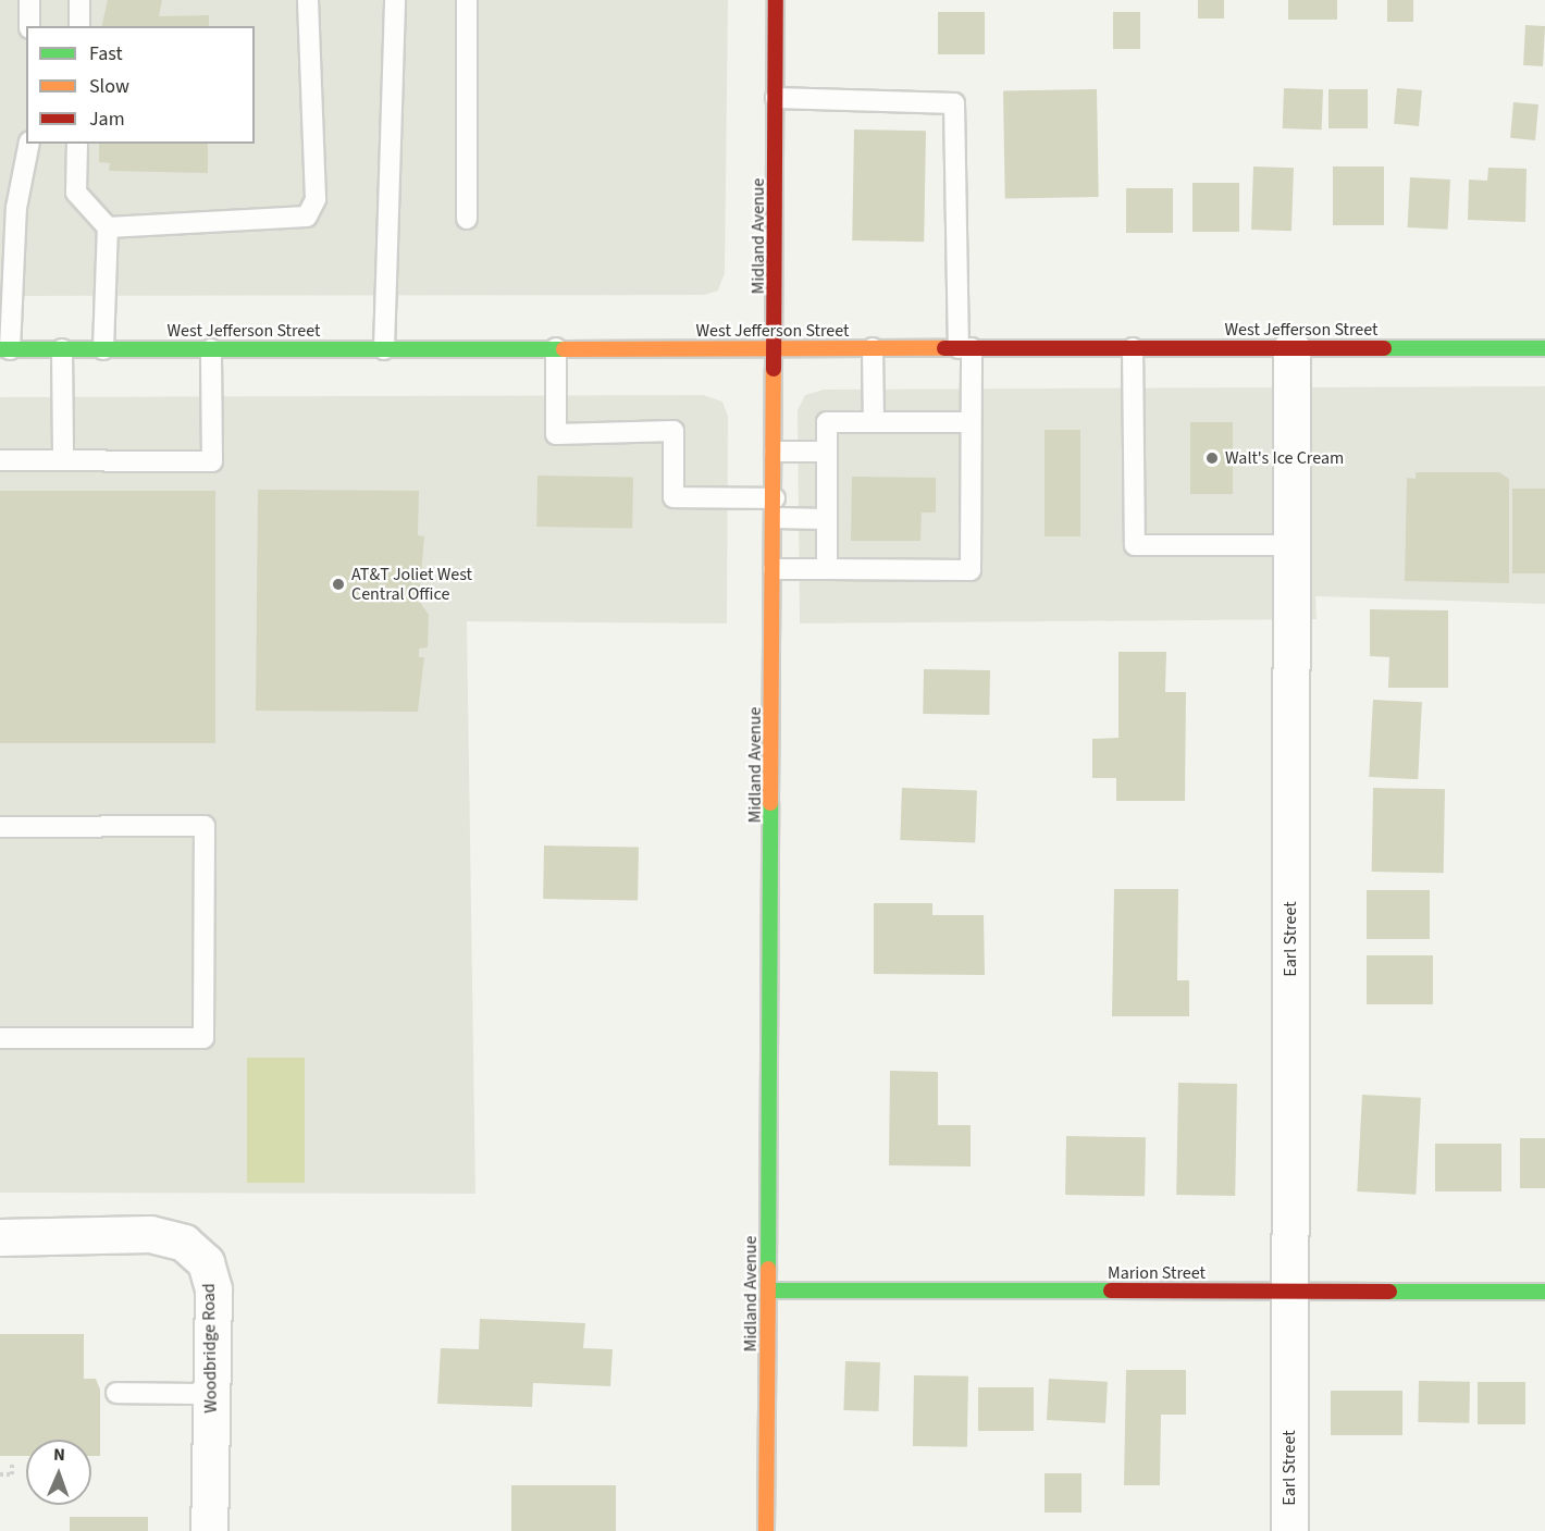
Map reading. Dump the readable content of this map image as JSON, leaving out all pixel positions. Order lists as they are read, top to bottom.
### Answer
{
  "streets": {
    "street": [
      "Midland Avenue",
      "West Jefferson Street",
      "Earl Street",
      "Marion Street",
      "Woodbridge Road"
    ]
  },
  "crossings": [
    ["Midland Avenue", "West Jefferson Street"],
    ["Midland Avenue", "Marion Street"],
    ["West Jefferson Street", "Earl Street"],
    ["Earl Street", "Marion Street"]
  ],
  "places": ["Walt's Ice Cream", "AT&T Joliet West Central Office"],
  "legend": ["Fast", "Slow", "Jam"],
  "north": "top"
}
